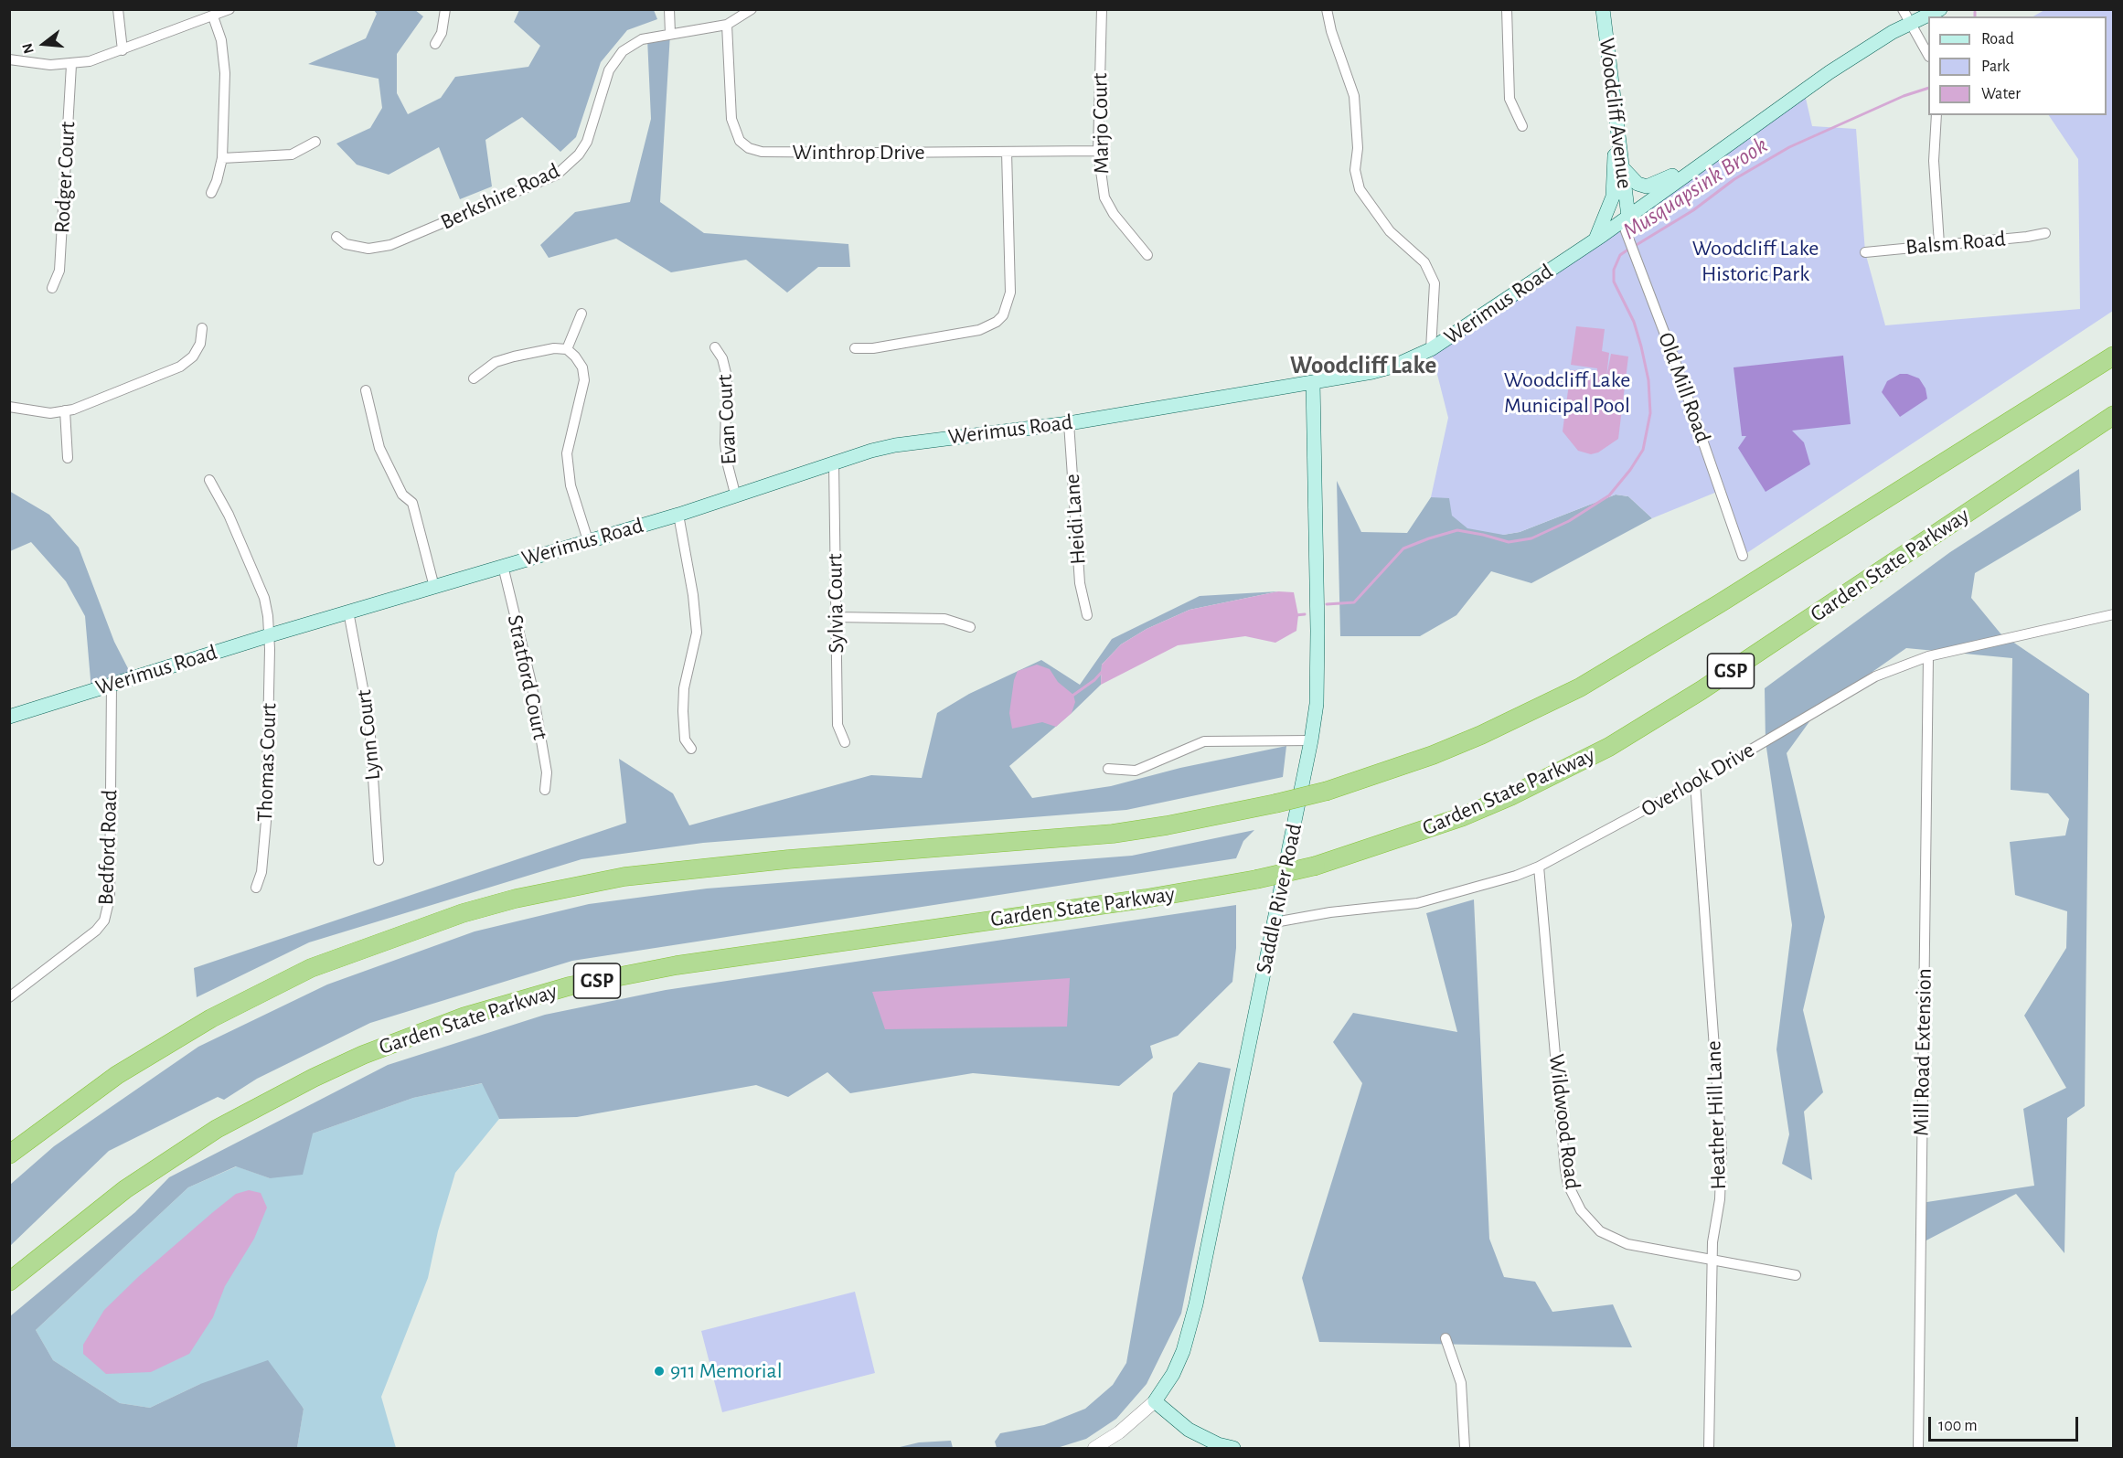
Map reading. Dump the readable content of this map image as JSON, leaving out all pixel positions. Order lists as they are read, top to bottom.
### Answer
{
  "streets": {
    "highway": ["Garden State Parkway", "GSP"],
    "main road": ["Woodcliff Avenue", "Werimus Road", "Saddle River Road"],
    "street": [
      "Marjo Court",
      "Winthrop Drive",
      "Rodger Court",
      "Berkshire Road",
      "Balsm Road",
      "Old Mill Road",
      "Evan Court",
      "Heidi Lane",
      "Sylvia Court",
      "Stratford Court",
      "Lynn Court",
      "Thomas Court",
      "Overlook Drive",
      "Bedford Road",
      "Mill Road Extension",
      "Heather Hill Lane",
      "Wildwood Road"
    ]
  },
  "crossings": [
    ["Woodcliff Avenue", "Werimus Road"],
    ["Woodcliff Avenue", "Old Mill Road"],
    ["Marjo Court", "Winthrop Drive"],
    ["Winthrop Drive", "Berkshire Road"],
    ["Werimus Road", "Old Mill Road"],
    ["Werimus Road", "Evan Court"],
    ["Werimus Road", "Heidi Lane"],
    ["Werimus Road", "Sylvia Court"],
    ["Werimus Road", "Stratford Court"],
    ["Werimus Road", "Lynn Court"],
    ["Werimus Road", "Thomas Court"],
    ["Werimus Road", "Bedford Road"],
    ["Werimus Road", "Saddle River Road"],
    ["Overlook Drive", "Saddle River Road"],
    ["Overlook Drive", "Mill Road Extension"],
    ["Overlook Drive", "Heather Hill Lane"],
    ["Overlook Drive", "Wildwood Road"],
    ["Heather Hill Lane", "Wildwood Road"]
  ],
  "districts": ["Woodcliff Lake"],
  "water": ["Musquapsink Brook"],
  "parks": ["Woodcliff Lake Historic Park", "Woodcliff Lake Municipal Pool"],
  "places": ["911 Memorial"],
  "legend": ["Road", "Park", "Water"],
  "scale_bar": "100 m",
  "north": "left"
}
